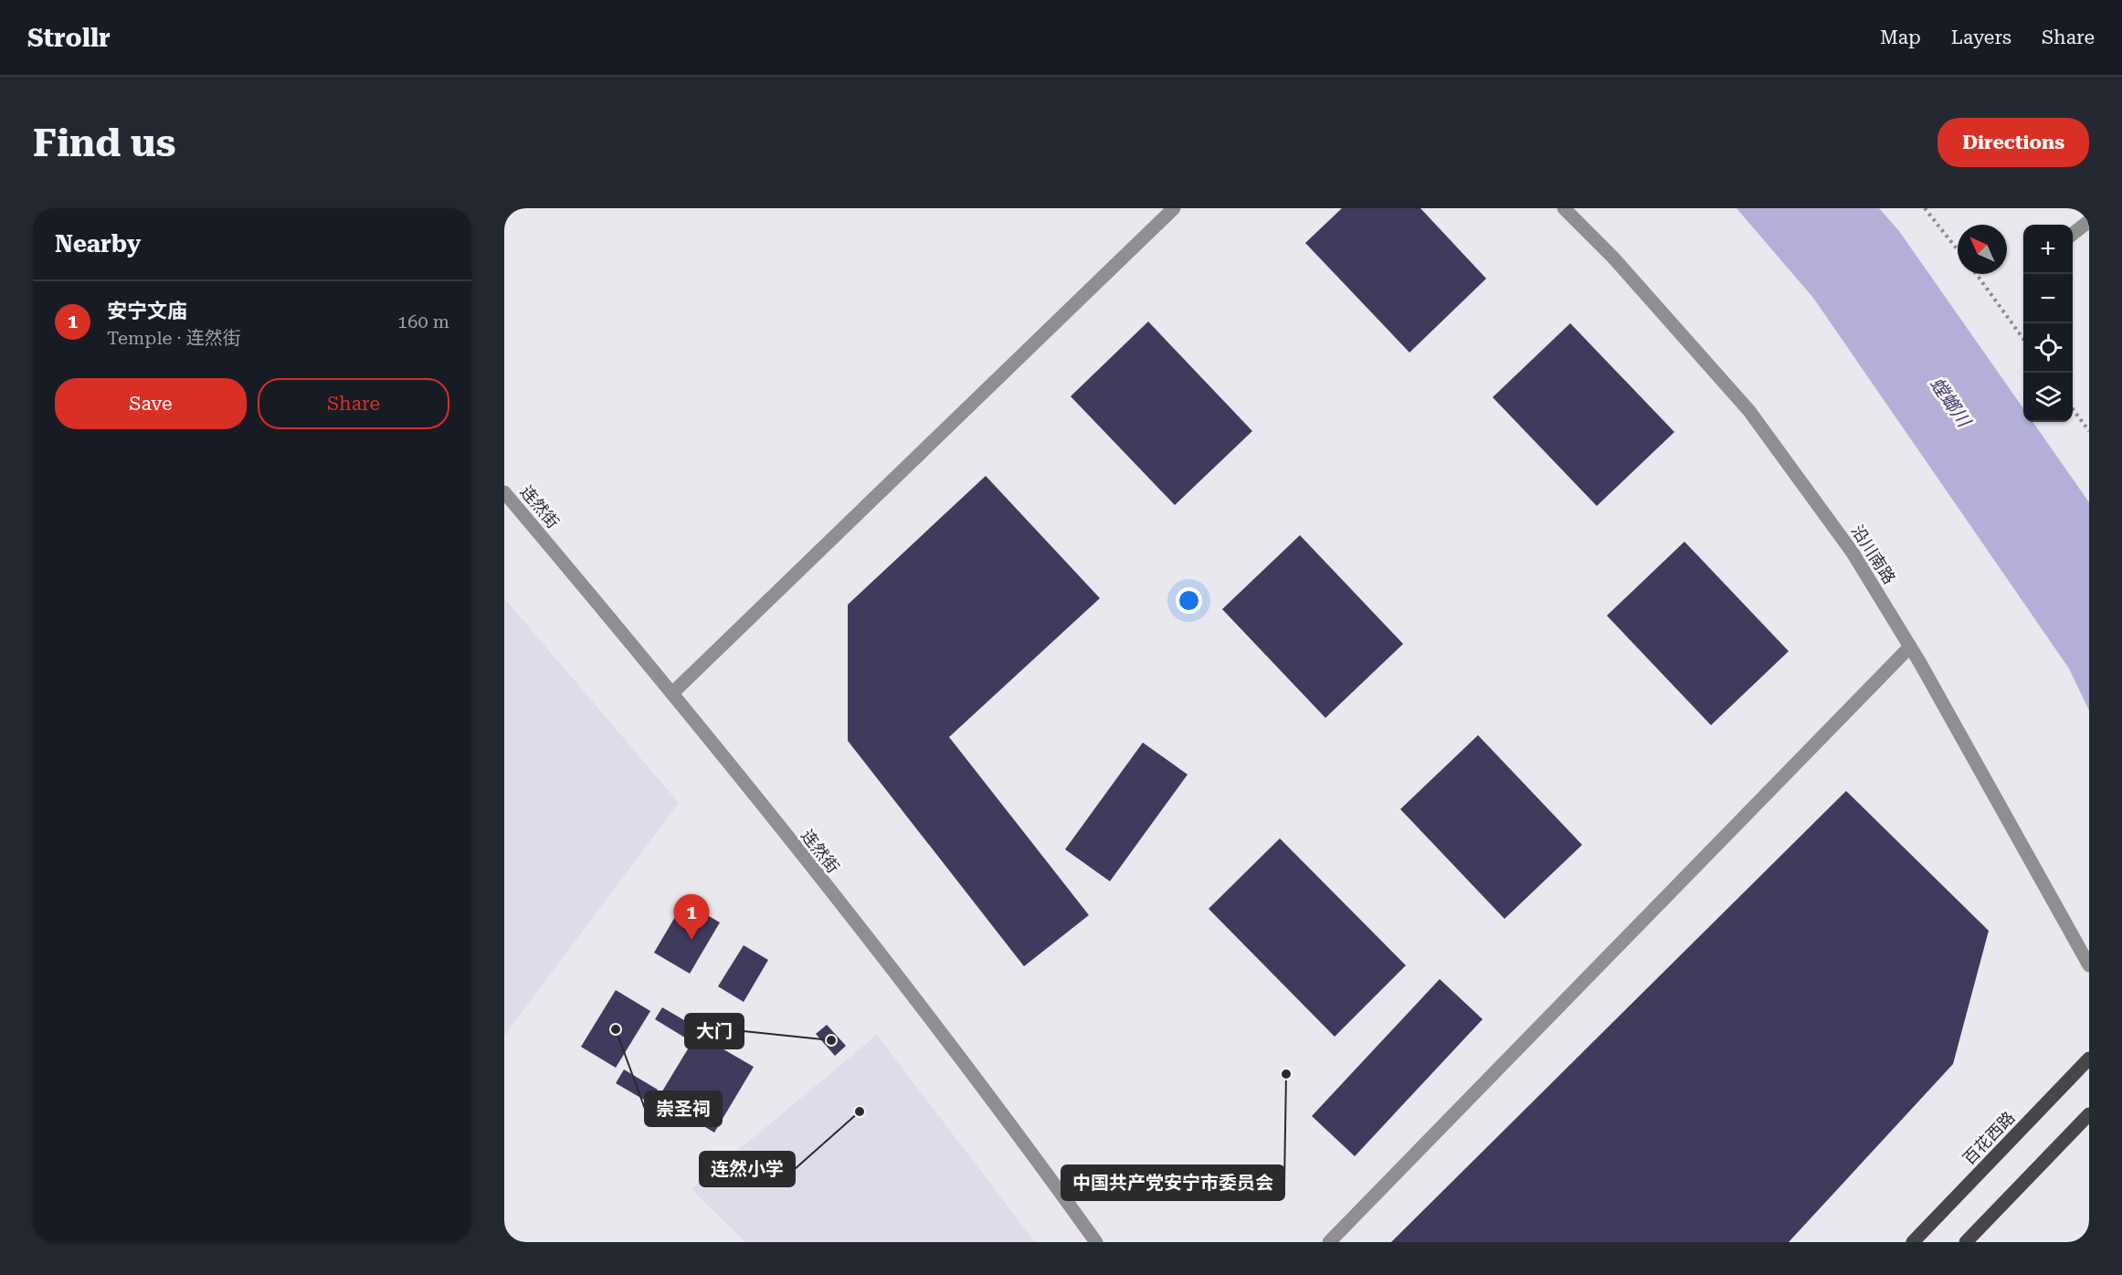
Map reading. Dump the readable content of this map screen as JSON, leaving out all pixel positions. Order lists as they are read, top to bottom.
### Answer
{
  "streets": {
    "main road": ["百花西路"],
    "street": ["连然街", "沿川南路"]
  },
  "water": ["螳螂川"],
  "places": [
    "崇圣祠",
    "大门",
    "中国共产党安宁市委员会",
    "连然小学"
  ],
  "north": "top left",
  "page": {
    "header": "Strollr",
    "nav": ["Map", "Layers", "Share"],
    "buttons": [
      "Directions",
      ["Save", "Share"]
    ],
    "title": "Find us",
    "heading": "Nearby",
    "map_buttons": ["+", "−"],
    "list": [
      {
        "mark": "1",
        "name": "安宁文庙",
        "note": "Temple · 连然街",
        "value": "160 m"
      }
    ],
    "pins": "1"
  }
}
